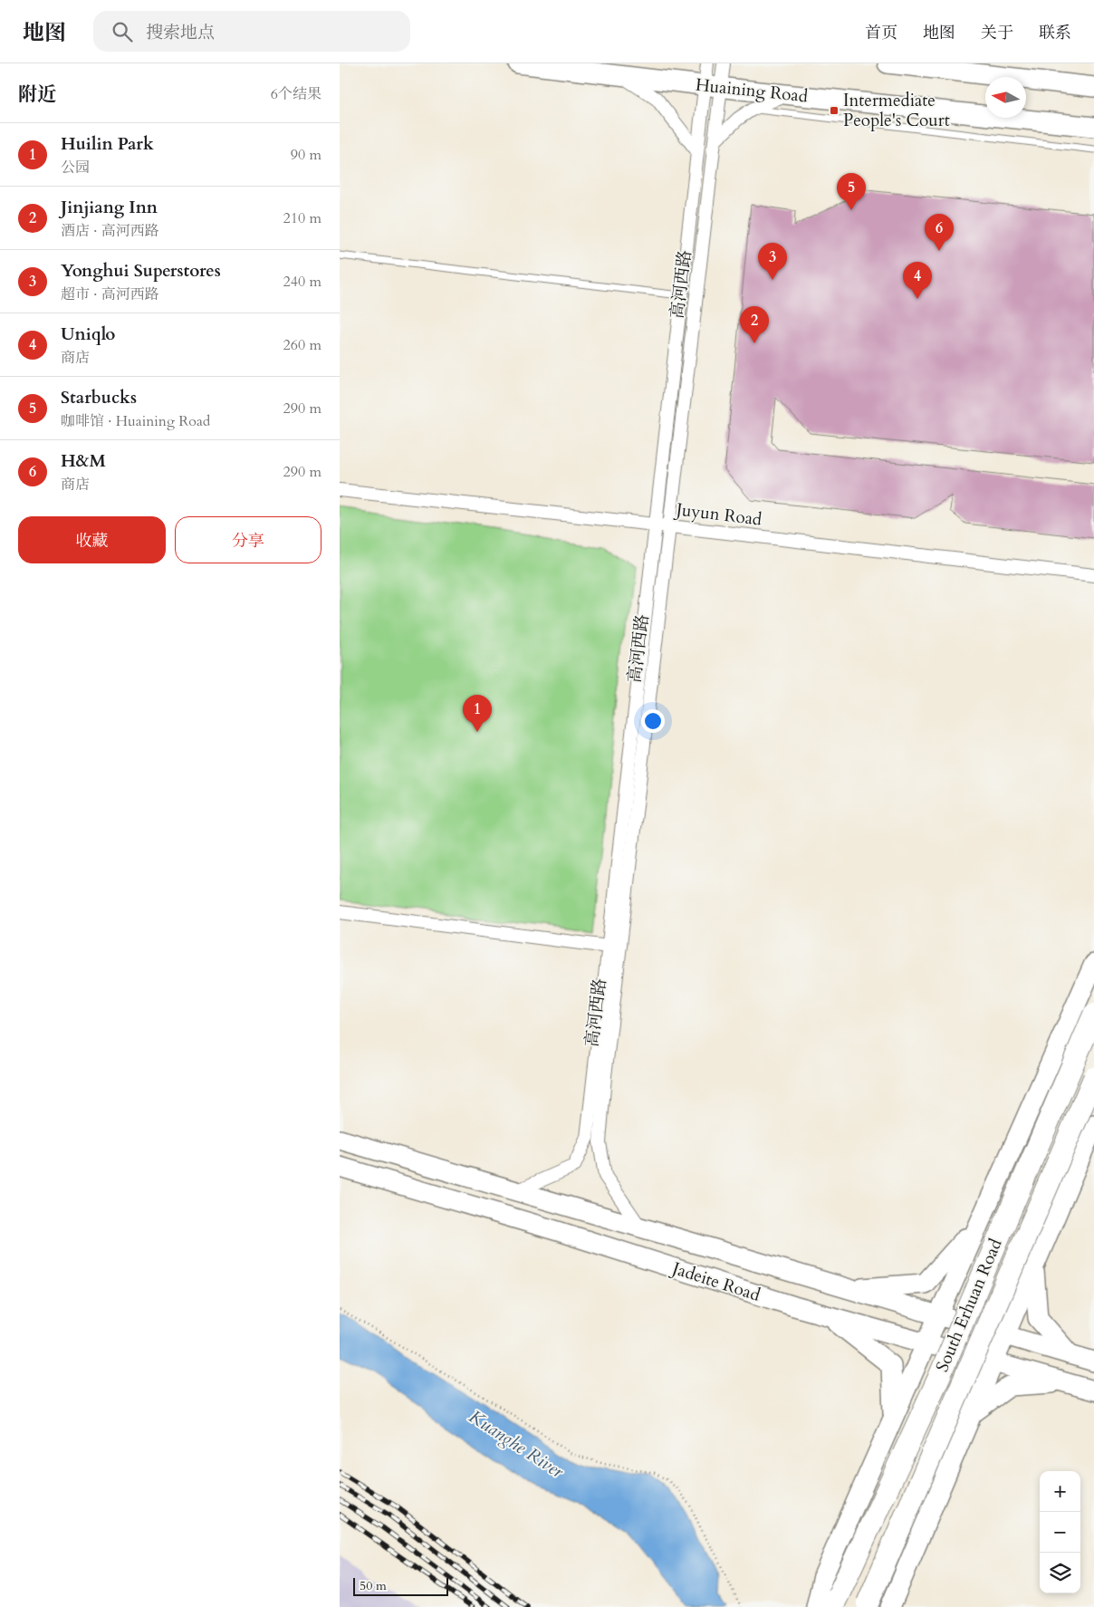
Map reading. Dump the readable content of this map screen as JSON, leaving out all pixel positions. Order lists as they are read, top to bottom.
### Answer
{
  "streets": {
    "highway": ["South Erhuan Road"],
    "main road": ["Huaining Road", "Jadeite Road"],
    "street": ["高河西路", "Juyun Road"]
  },
  "crossings": [
    ["Huaining Road", "高河西路"],
    ["高河西路", "Juyun Road"],
    ["高河西路", "Jadeite Road"]
  ],
  "water": ["Kuanghe River"],
  "places": {
    "transit": ["Intermediate People's Court"]
  },
  "scale_bar": "50 m",
  "north": "left",
  "page": {
    "header": "地图",
    "search": "搜索地点",
    "nav": [
      "首页",
      "地图",
      "关于",
      "联系"
    ],
    "heading": ["附近", "6个结果"],
    "list": [
      {
        "mark": "1",
        "name": "Huilin Park",
        "note": "公园",
        "value": "90 m"
      },
      {
        "mark": "2",
        "name": "Jinjiang Inn",
        "note": "酒店 · 高河西路",
        "value": "210 m"
      },
      {
        "mark": "3",
        "name": "Yonghui Superstores",
        "note": "超市 · 高河西路",
        "value": "240 m"
      },
      {
        "mark": "4",
        "name": "Uniqlo",
        "note": "商店",
        "value": "260 m"
      },
      {
        "mark": "5",
        "name": "Starbucks",
        "note": "咖啡馆 · Huaining Road",
        "value": "290 m"
      },
      {
        "mark": "6",
        "name": "H&M",
        "note": "商店",
        "value": "290 m"
      }
    ],
    "pins": [
      "5",
      "6",
      "3",
      "4",
      "2",
      "1"
    ],
    "buttons": ["收藏", "分享"],
    "map_buttons": ["+", "−"],
    "scale": "50 m"
  }
}
